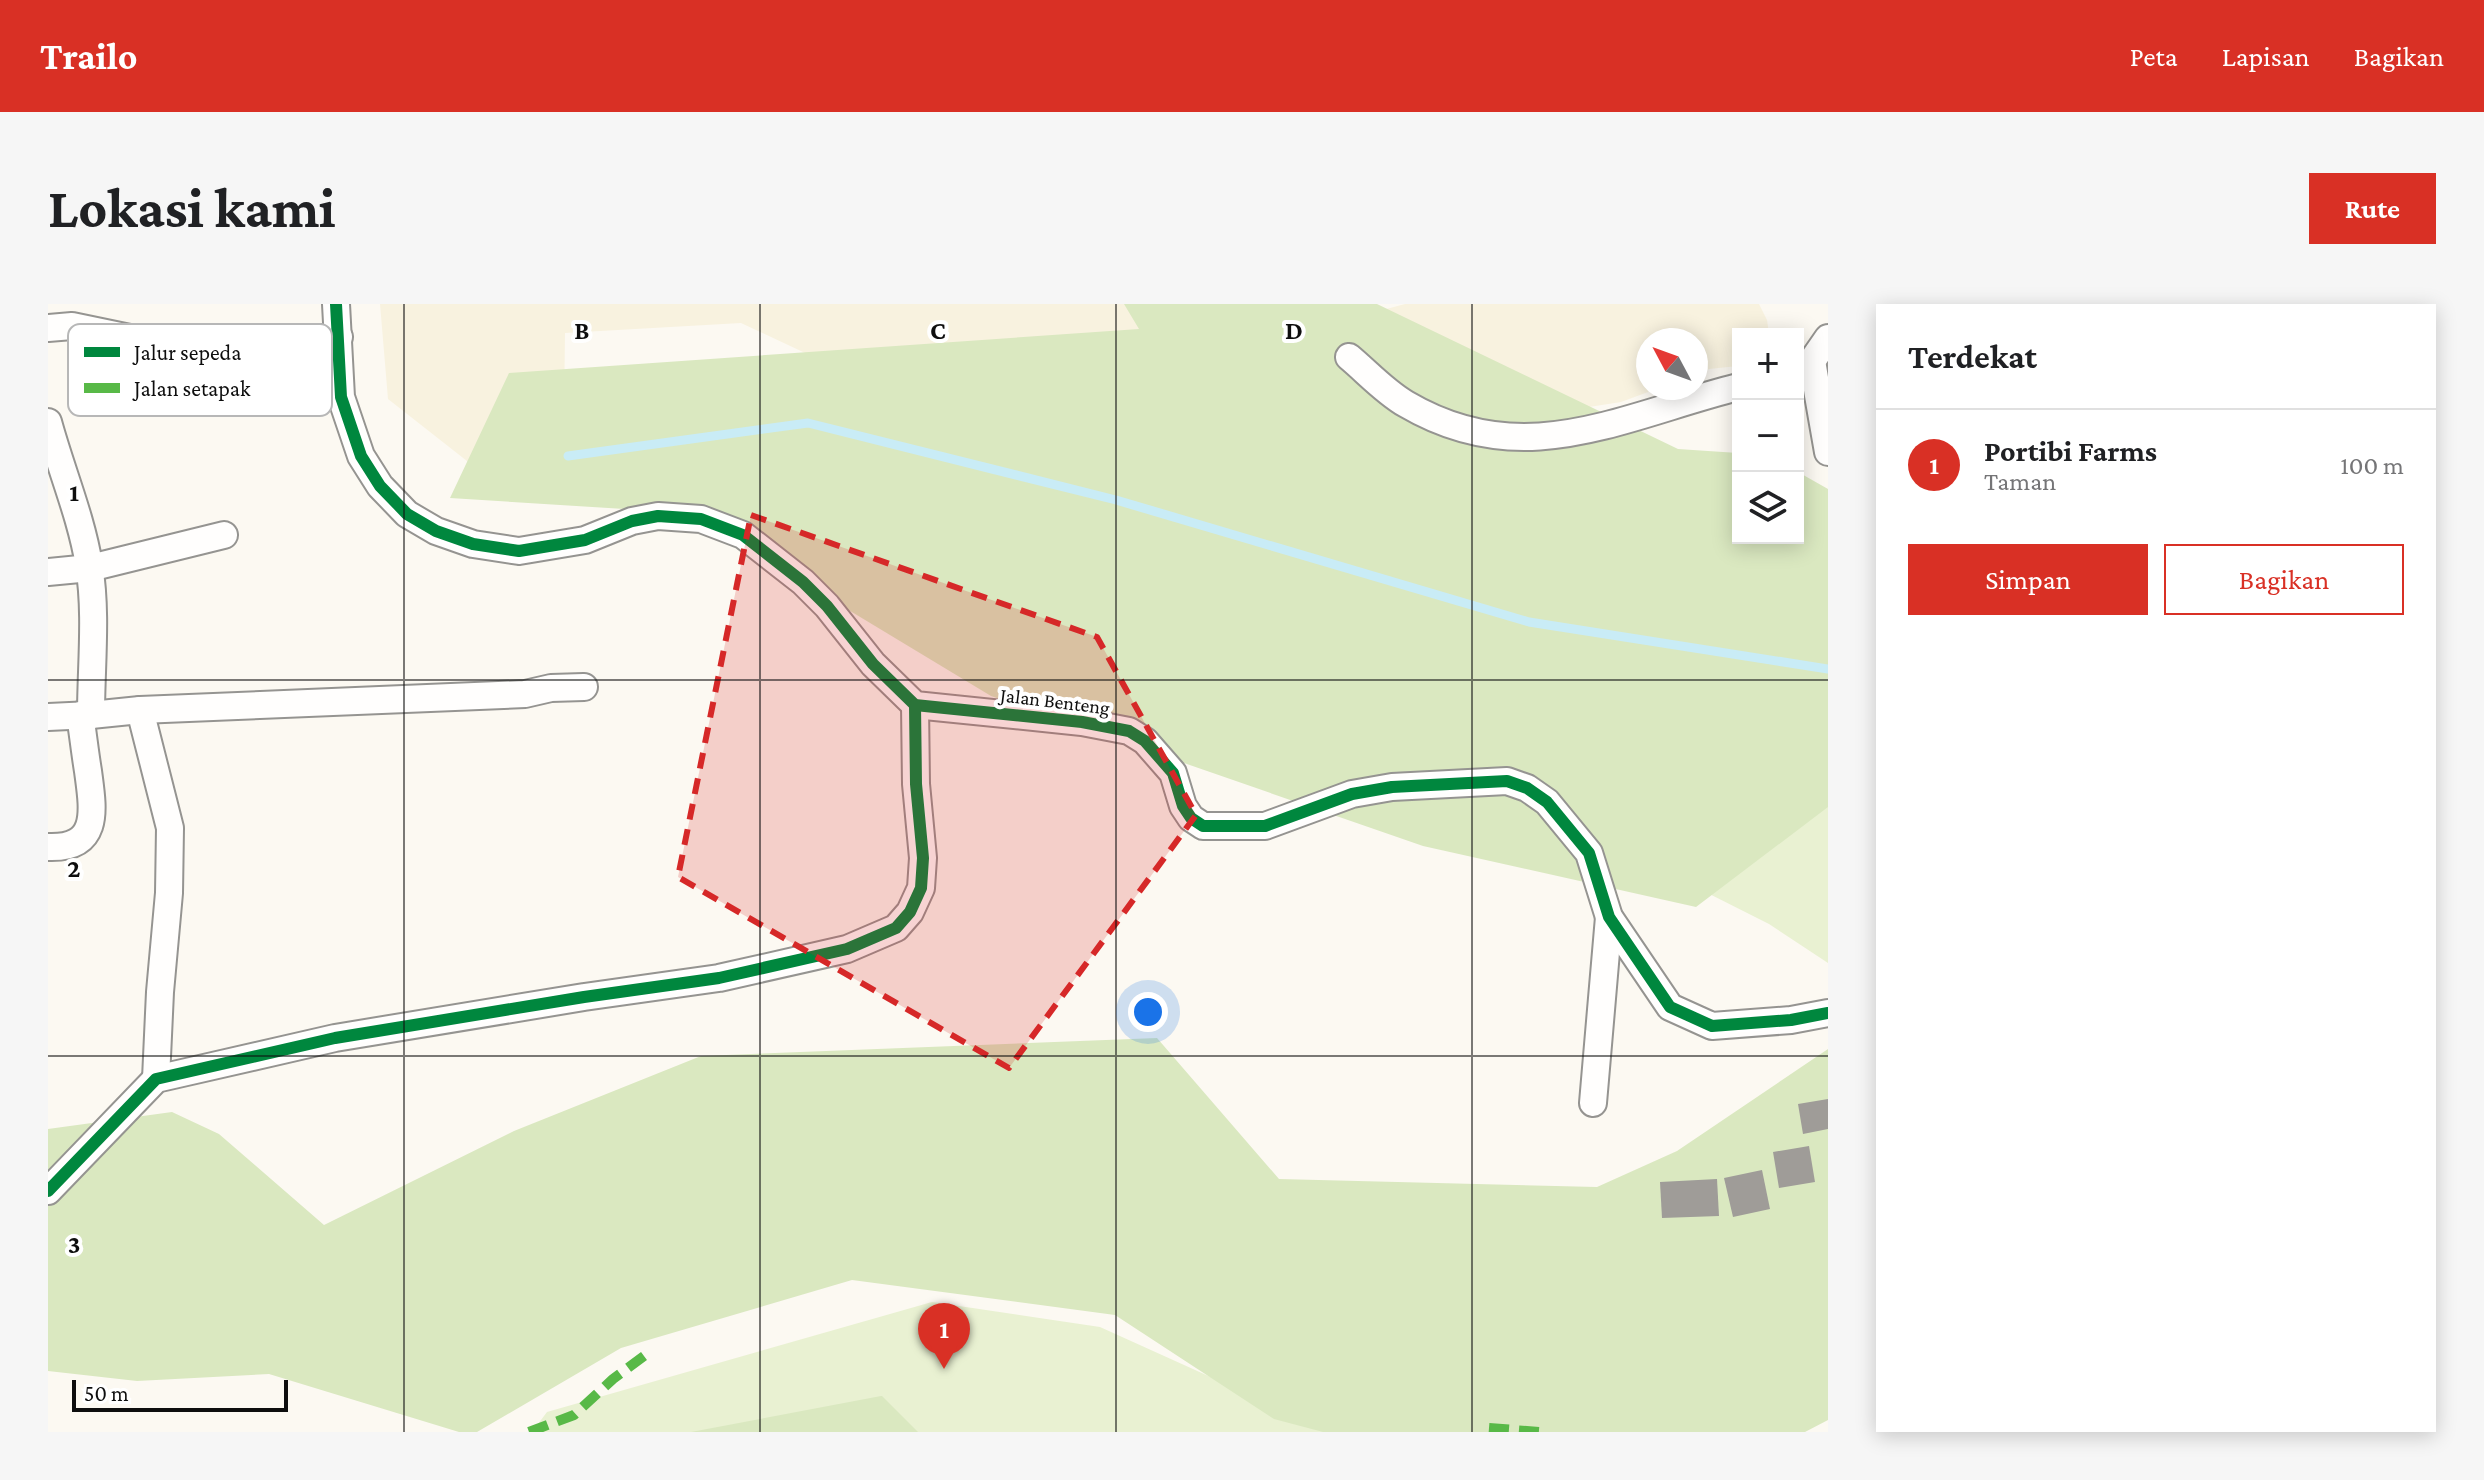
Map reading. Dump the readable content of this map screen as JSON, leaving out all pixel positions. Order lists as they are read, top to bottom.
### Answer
{
  "streets": {
    "street": ["Jalan Benteng"]
  },
  "legend": ["Jalur sepeda", "Jalan setapak"],
  "scale_bar": "50 m",
  "north": "top left",
  "page": {
    "header": "Trailo",
    "nav": ["Peta", "Lapisan", "Bagikan"],
    "buttons": [
      "Rute",
      ["Simpan", "Bagikan"]
    ],
    "title": "Lokasi kami",
    "heading": "Terdekat",
    "map_buttons": ["+", "−"],
    "list": [
      {
        "mark": "1",
        "name": "Portibi Farms",
        "note": "Taman",
        "value": "100 m"
      }
    ],
    "pins": "1",
    "scale": "50 m"
  },
  "grid": {
    "columns": ["B", "C", "D"],
    "rows": ["1", "2", "3"]
  }
}
